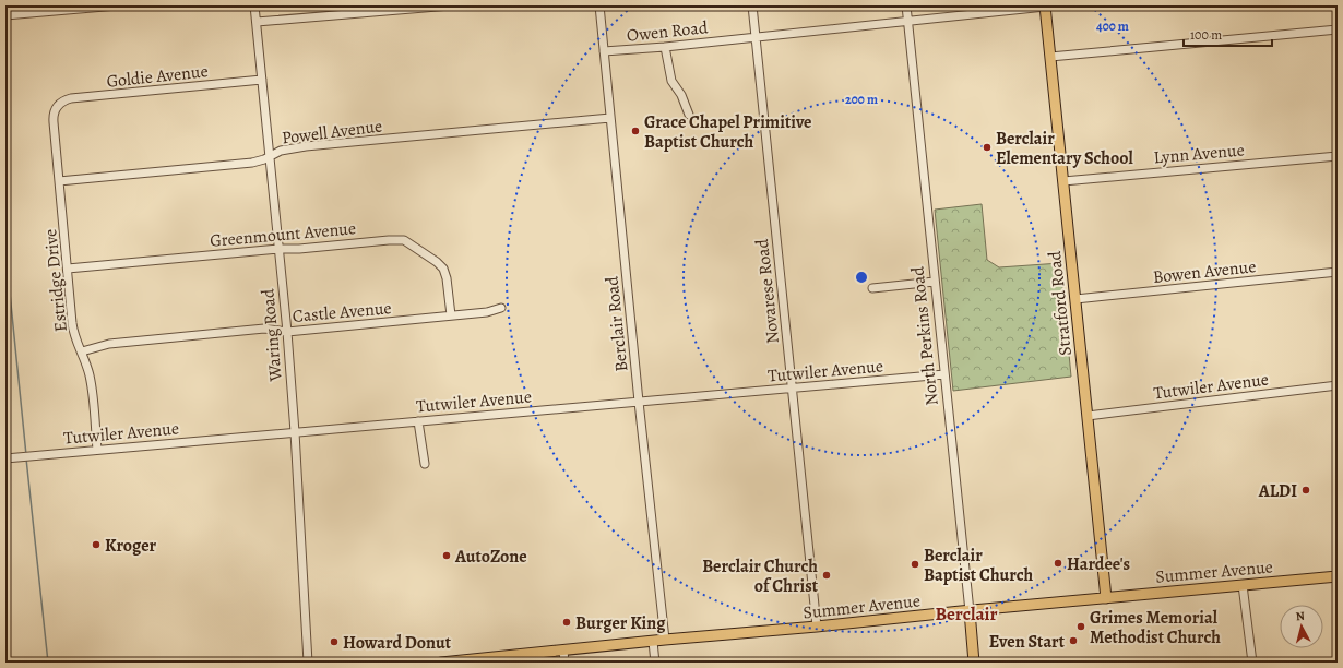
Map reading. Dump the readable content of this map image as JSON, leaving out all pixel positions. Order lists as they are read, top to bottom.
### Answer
{
  "streets": {
    "main road": ["Stratford Road", "North Perkins Road", "Summer Avenue"],
    "street": [
      "Owen Road",
      "Goldie Avenue",
      "Powell Avenue",
      "Lynn Avenue",
      "Greenmount Avenue",
      "Bowen Avenue",
      "Estridge Drive",
      "Novarese Road",
      "Castle Avenue",
      "Berclair Road",
      "Waring Road",
      "Tutwiler Avenue"
    ]
  },
  "crossings": [
    ["Owen Road", "Novarese Road"],
    ["Owen Road", "Stratford Road"],
    ["Owen Road", "Berclair Road"],
    ["Owen Road", "North Perkins Road"],
    ["Goldie Avenue", "Estridge Drive"],
    ["Goldie Avenue", "Waring Road"],
    ["Powell Avenue", "Estridge Drive"],
    ["Powell Avenue", "Berclair Road"],
    ["Powell Avenue", "Waring Road"],
    ["Lynn Avenue", "Stratford Road"],
    ["Greenmount Avenue", "Estridge Drive"],
    ["Greenmount Avenue", "Castle Avenue"],
    ["Greenmount Avenue", "Waring Road"],
    ["Bowen Avenue", "Stratford Road"],
    ["Estridge Drive", "Castle Avenue"],
    ["Estridge Drive", "Tutwiler Avenue"],
    ["Novarese Road", "Tutwiler Avenue"],
    ["Novarese Road", "Summer Avenue"],
    ["Stratford Road", "Tutwiler Avenue"],
    ["Stratford Road", "Summer Avenue"],
    ["Castle Avenue", "Waring Road"],
    ["Berclair Road", "Tutwiler Avenue"],
    ["Berclair Road", "Summer Avenue"],
    ["Waring Road", "Tutwiler Avenue"],
    ["North Perkins Road", "Tutwiler Avenue"],
    ["North Perkins Road", "Summer Avenue"]
  ],
  "districts": ["Berclair"],
  "places": [
    "Grace Chapel Primitive Baptist Church",
    "Berclair Elementary School",
    "ALDI",
    "Kroger",
    "AutoZone",
    "Hardee's",
    "Berclair Baptist Church",
    "Berclair Church of Christ",
    "Burger King",
    "Grimes Memorial Methodist Church",
    "Even Start",
    "Howard Donut"
  ],
  "scale_bar": "100 m",
  "north": "top",
  "rings": ["400 m", "200 m"]
}
